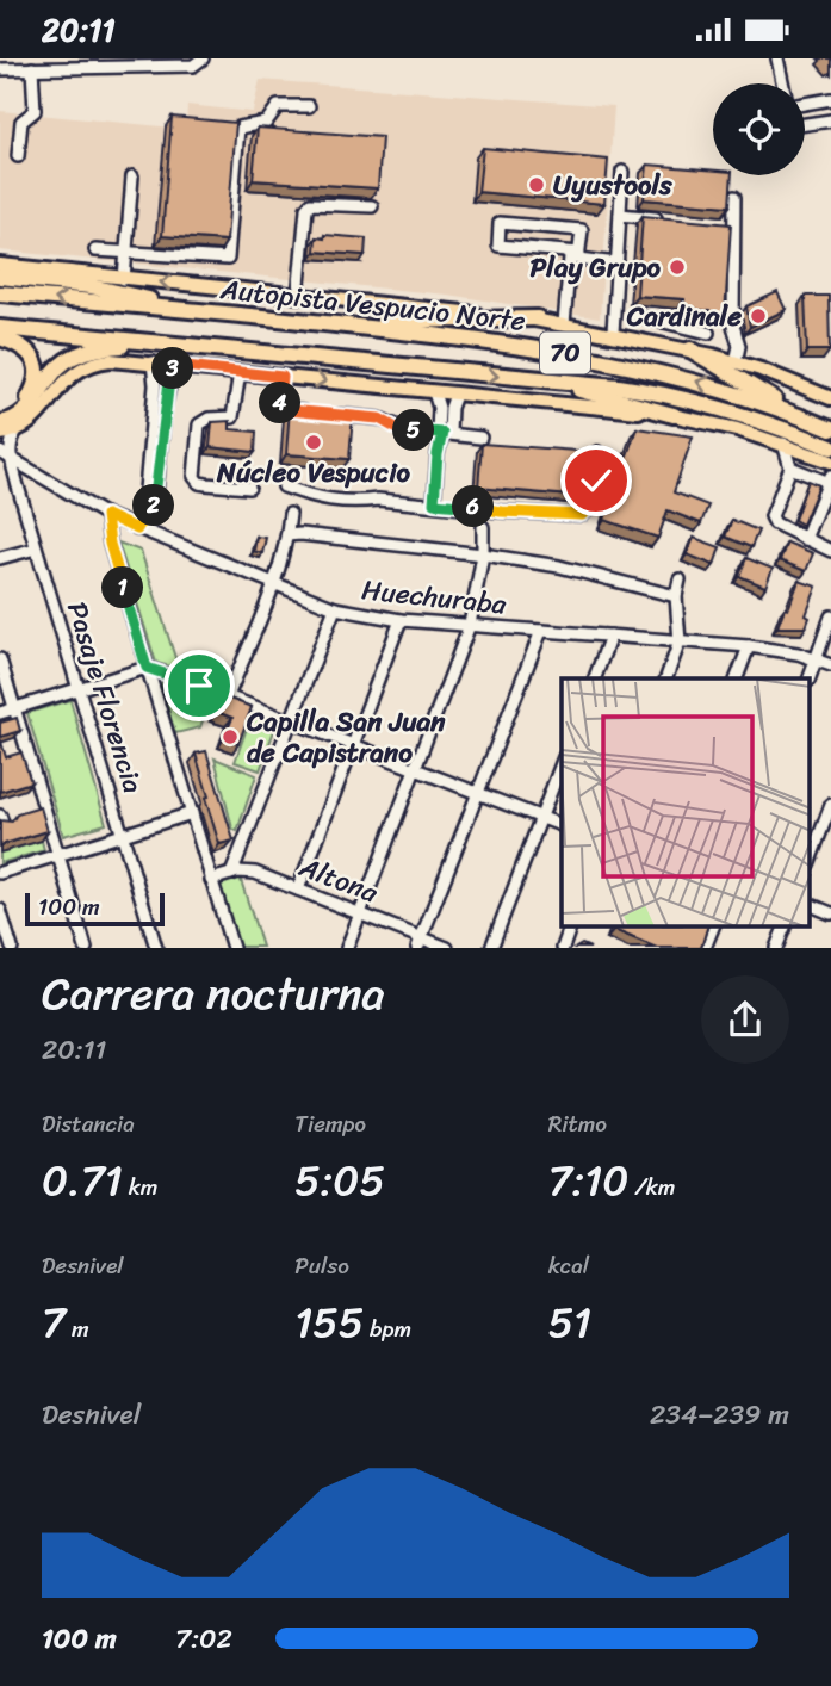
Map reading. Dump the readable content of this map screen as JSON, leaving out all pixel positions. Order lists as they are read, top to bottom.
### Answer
{
  "streets": {
    "highway": ["Autopista Vespucio Norte", "70"],
    "street": ["Huechuraba", "Pasaje Florencia", "Altona"]
  },
  "crossings": [
    ["Huechuraba", "Pasaje Florencia"]
  ],
  "places": [
    "Uyustools",
    "Play Grupo",
    "Cardinale",
    "Núcleo Vespucio",
    "Capilla San Juan de Capistrano"
  ],
  "scale_bar": "100 m",
  "page": {
    "status": "20:11",
    "pins": [
      "3",
      "4",
      "5",
      "2",
      "6",
      "1"
    ],
    "scale": "100 m",
    "heading": ["Carrera nocturna", "20:11"],
    "stats": [
      ["Distancia", "0.71 km"],
      ["Tiempo", "5:05"],
      ["Ritmo", "7:10 /km"],
      ["Desnivel", "7 m"],
      ["Pulso", "155 bpm"],
      ["kcal", "51"]
    ],
    "chart": ["Desnivel", "234–239 m"],
    "list": [
      {
        "name": "100 m",
        "note": "7:02"
      }
    ]
  }
}
